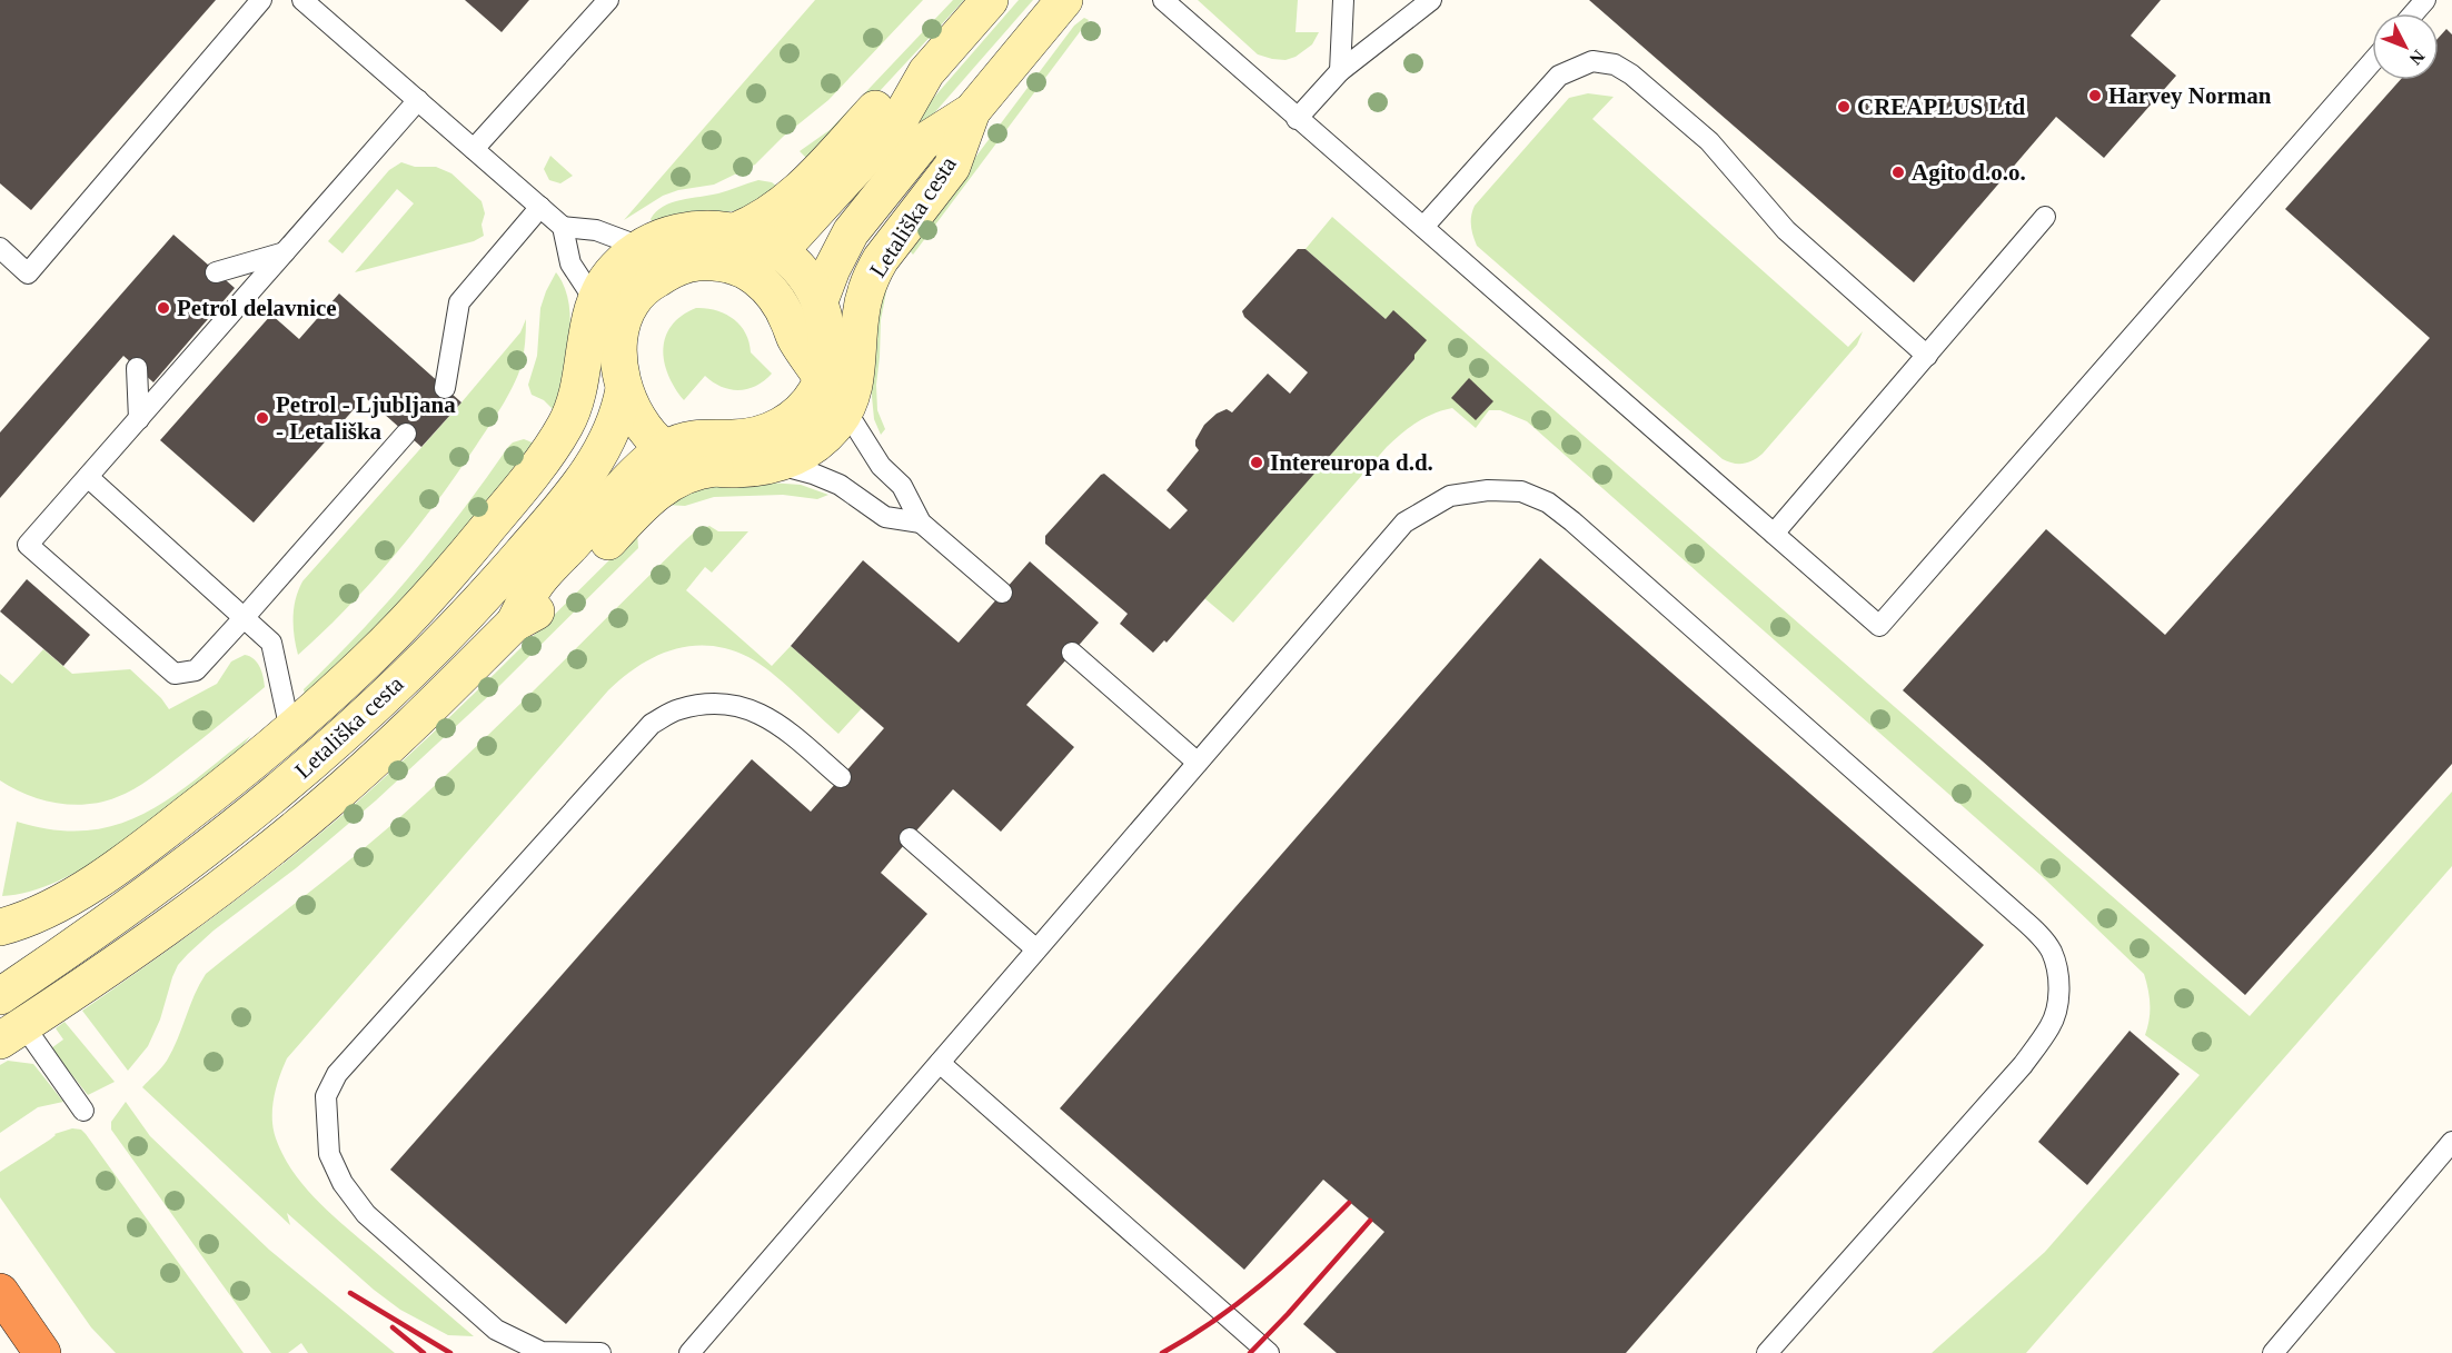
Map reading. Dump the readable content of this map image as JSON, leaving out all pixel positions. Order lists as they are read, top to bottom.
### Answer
{
  "streets": {
    "main road": ["Letališka cesta"]
  },
  "places": [
    "Harvey Norman",
    "CREAPLUS Ltd",
    "Agito d.o.o.",
    "Petrol delavnice",
    "Petrol - Ljubljana - Letališka",
    "Intereuropa d.d."
  ],
  "north": "bottom right"
}
